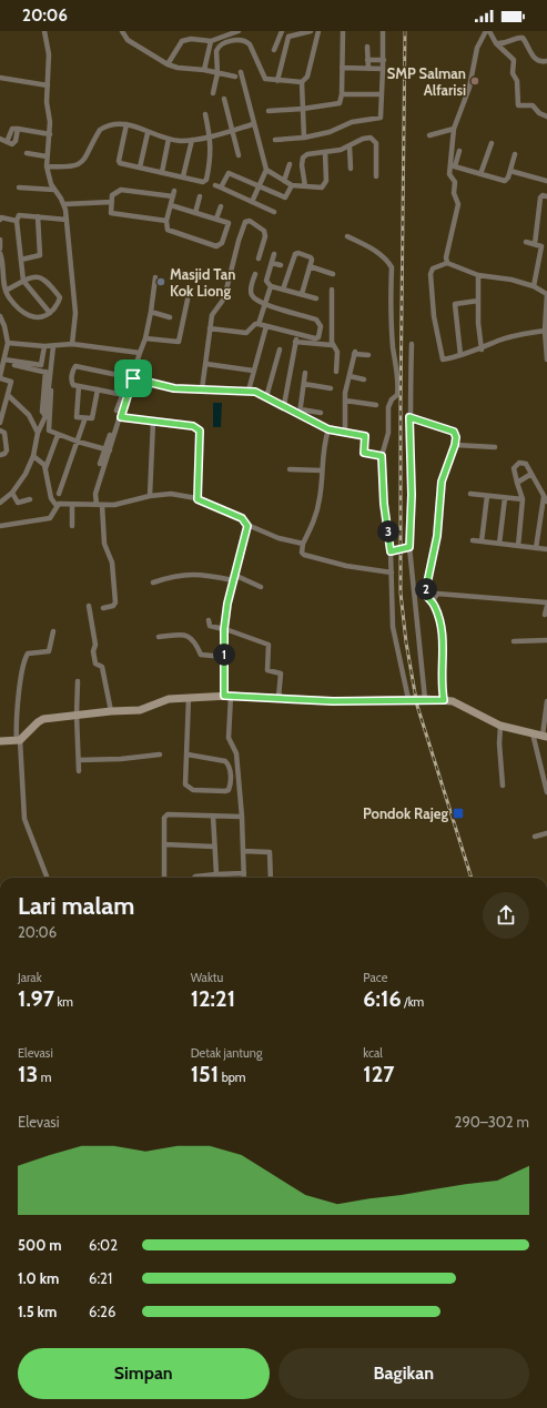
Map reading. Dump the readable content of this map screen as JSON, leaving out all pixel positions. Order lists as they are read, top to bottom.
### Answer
{
  "places": {
    "other": ["SMP Salman Alfarisi", "Masjid Tan Kok Liong"],
    "transit": ["Pondok Rajeg"]
  },
  "page": {
    "status": "20:06",
    "pins": ["3", "2", "1"],
    "heading": ["Lari malam", "20:06"],
    "stats": [
      ["Jarak", "1.97 km"],
      ["Waktu", "12:21"],
      ["Pace", "6:16 /km"],
      ["Elevasi", "13 m"],
      ["Detak jantung", "151 bpm"],
      ["kcal", "127"]
    ],
    "chart": ["Elevasi", "290–302 m"],
    "list": [
      {
        "name": "500 m",
        "note": "6:02"
      },
      {
        "name": "1.0 km",
        "note": "6:21"
      },
      {
        "name": "1.5 km",
        "note": "6:26"
      }
    ],
    "buttons": ["Simpan", "Bagikan"]
  }
}
